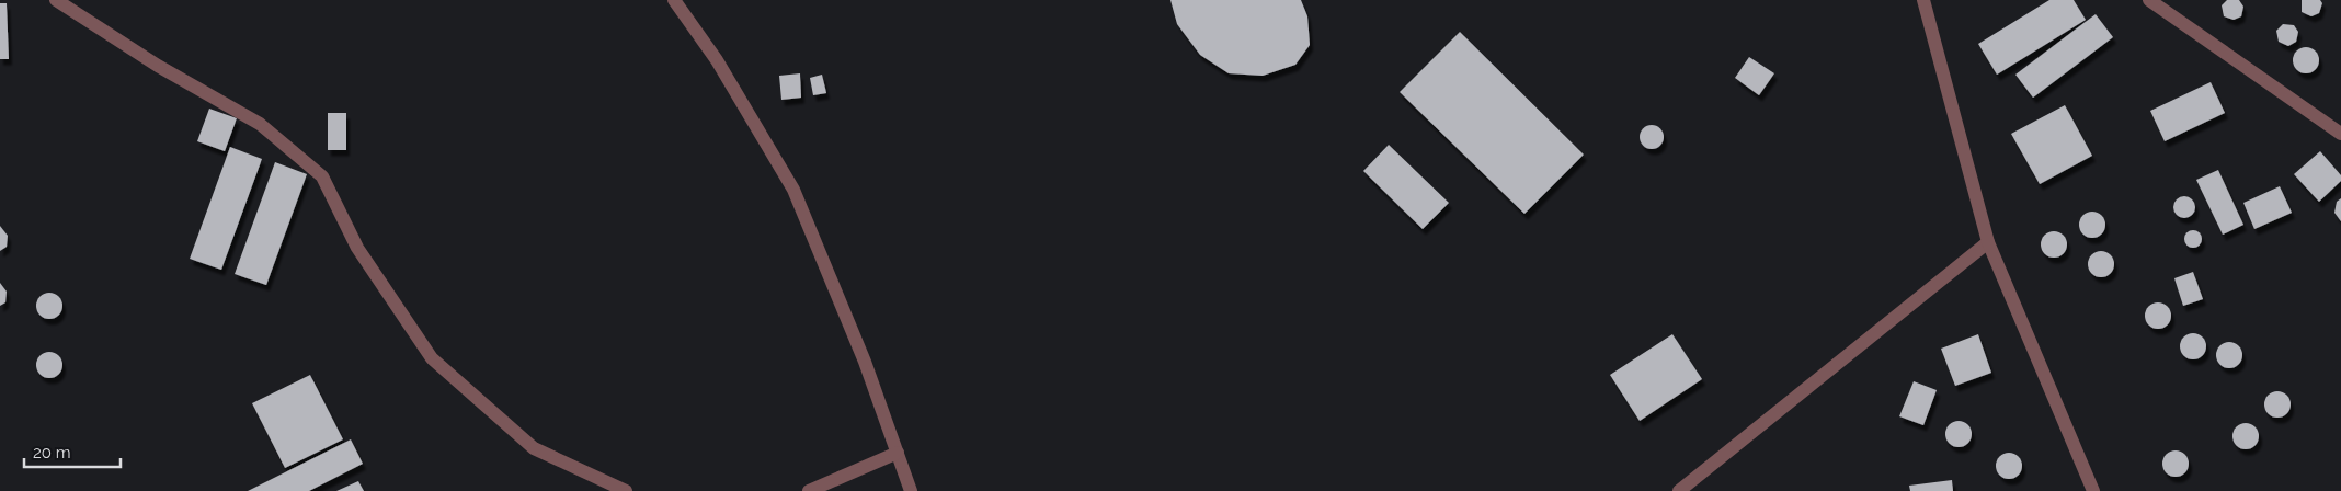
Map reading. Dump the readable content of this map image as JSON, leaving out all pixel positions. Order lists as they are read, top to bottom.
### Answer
{
  "scale_bar": "20 m"
}
